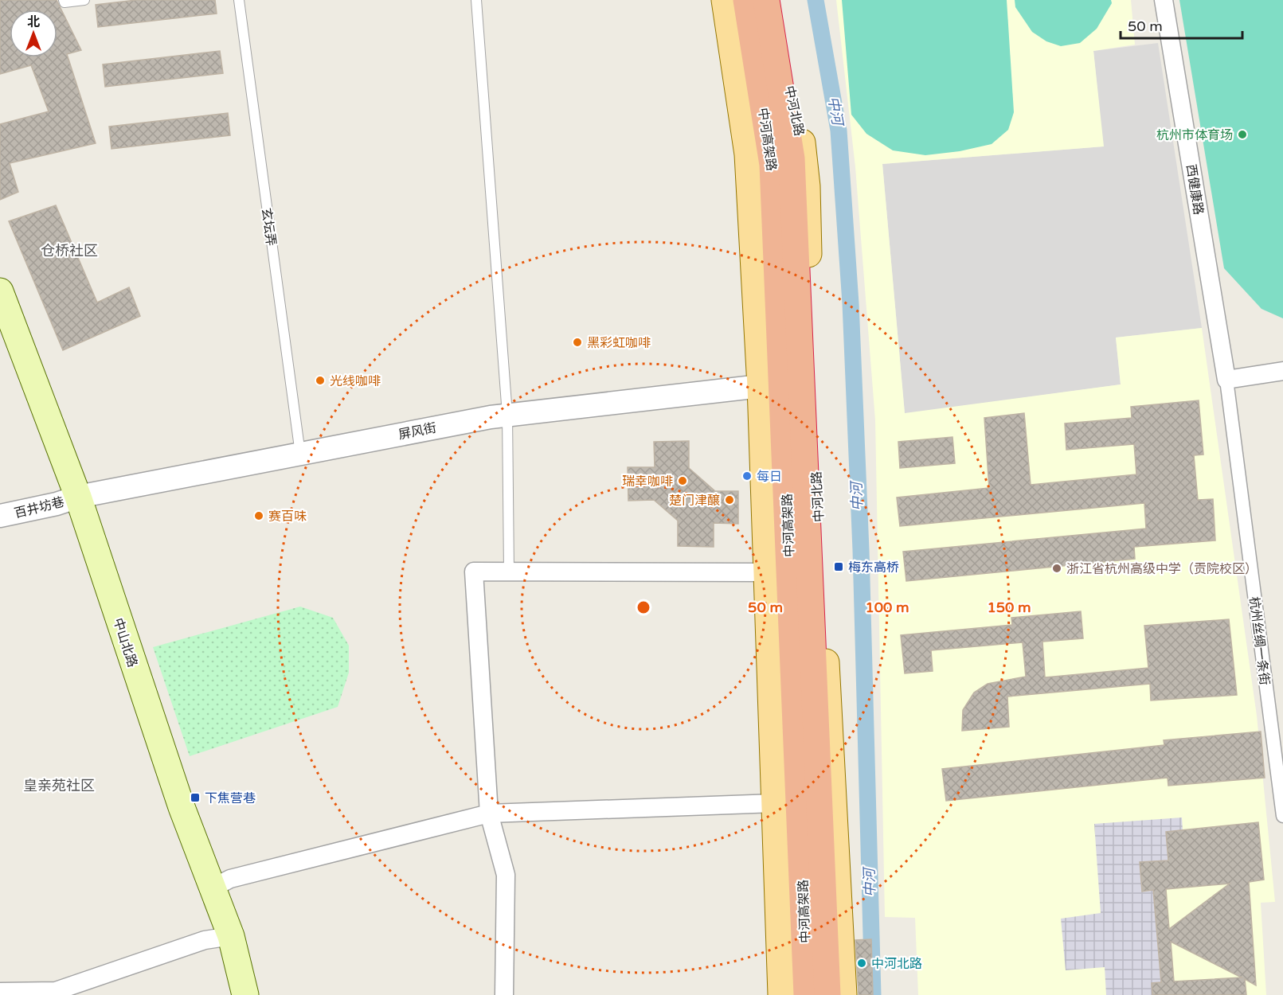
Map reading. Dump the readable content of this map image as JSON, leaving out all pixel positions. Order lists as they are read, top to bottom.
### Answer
{
  "streets": {
    "highway": ["中河高架路"],
    "main road": ["中河北路", "中山北路"],
    "street": [
      "西健康路",
      "屏风街",
      "百井坊巷",
      "杭州丝绸一条街"
    ],
    "lane": ["玄坛弄"]
  },
  "crossings": [
    ["西健康路", "杭州丝绸一条街"],
    ["玄坛弄", "屏风街"],
    ["屏风街", "百井坊巷"],
    ["屏风街", "中山北路"],
    ["百井坊巷", "中山北路"]
  ],
  "districts": ["仓桥社区", "皇亲苑社区"],
  "water": ["中河"],
  "places": {
    "other": [
      "杭州市体育场",
      "黑彩虹咖啡",
      "光线咖啡",
      "每日",
      "瑞幸咖啡",
      "楚门津醸",
      "赛百味",
      "浙江省杭州高级中学（贡院校区）",
      "中河北路"
    ],
    "transit": ["梅东高桥", "下焦营巷"]
  },
  "scale_bar": "50 m",
  "north": "top",
  "rings": ["50 m", "100 m", "150 m"]
}
